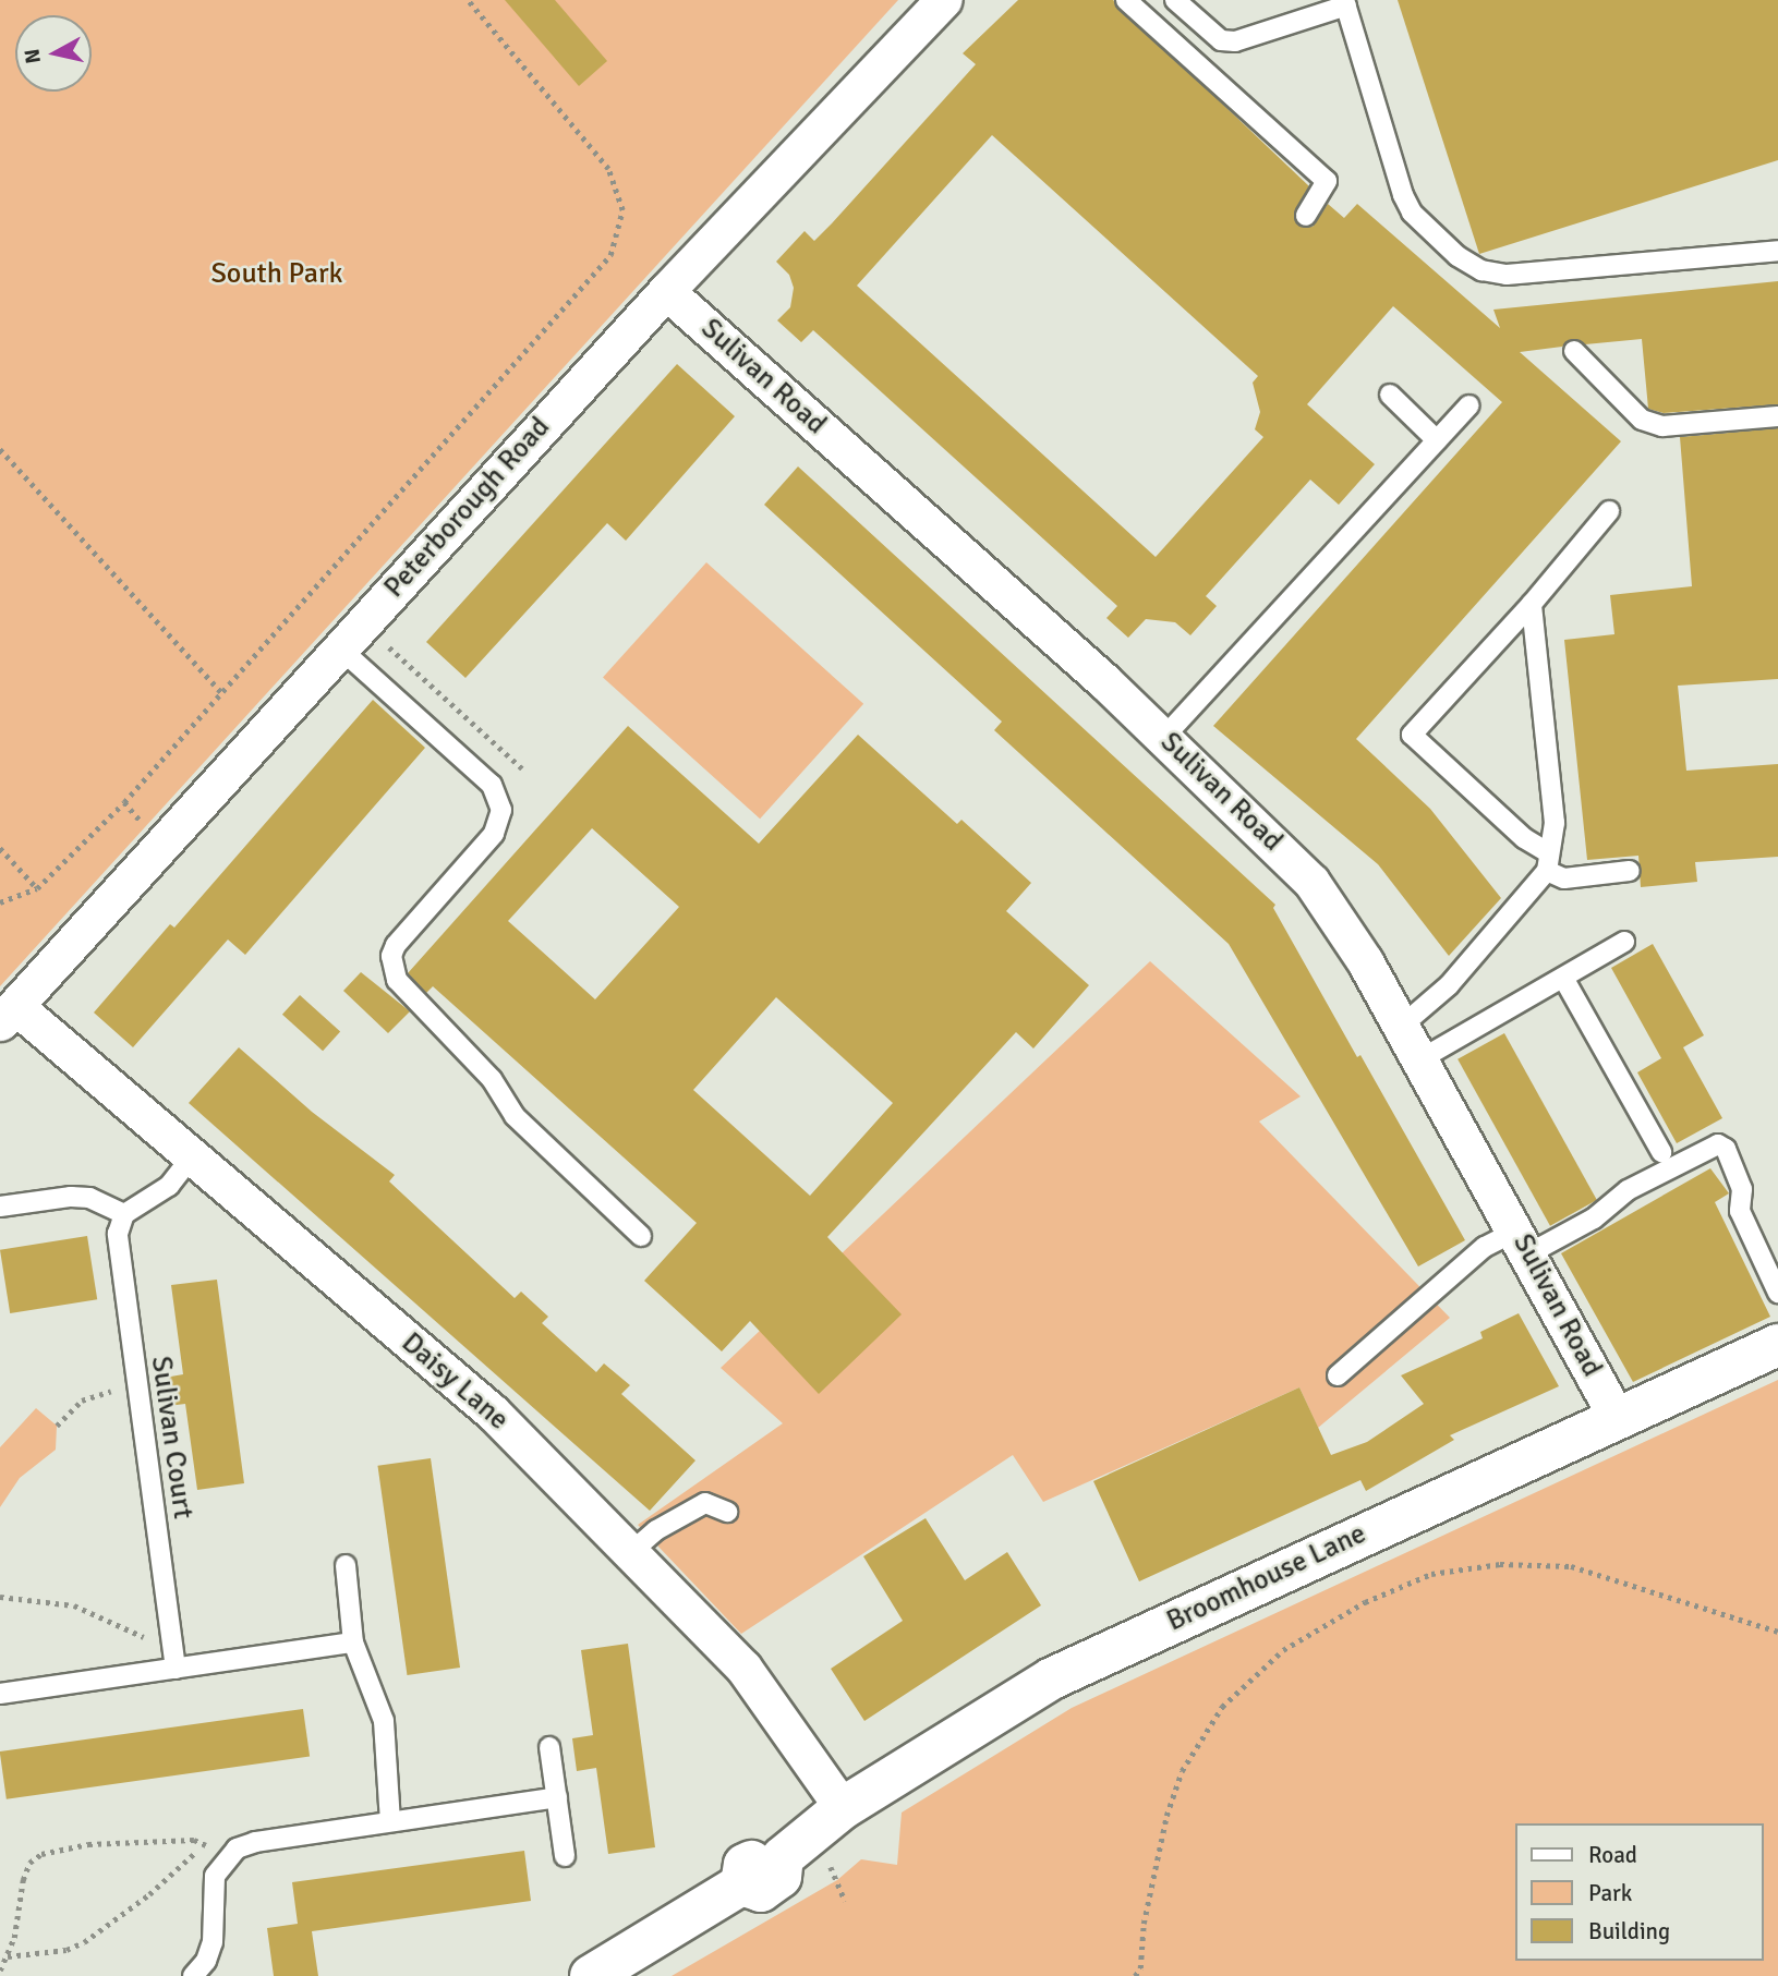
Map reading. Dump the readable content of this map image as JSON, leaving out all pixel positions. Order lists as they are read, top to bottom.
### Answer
{
  "streets": {
    "street": [
      "Sulivan Road",
      "Peterborough Road",
      "Daisy Lane",
      "Broomhouse Lane"
    ],
    "lane": ["Sulivan Court"]
  },
  "crossings": [
    ["Sulivan Road", "Peterborough Road"],
    ["Sulivan Road", "Broomhouse Lane"],
    ["Peterborough Road", "Daisy Lane"],
    ["Daisy Lane", "Broomhouse Lane"]
  ],
  "parks": ["South Park"],
  "legend": ["Road", "Park", "Building"],
  "north": "left"
}
